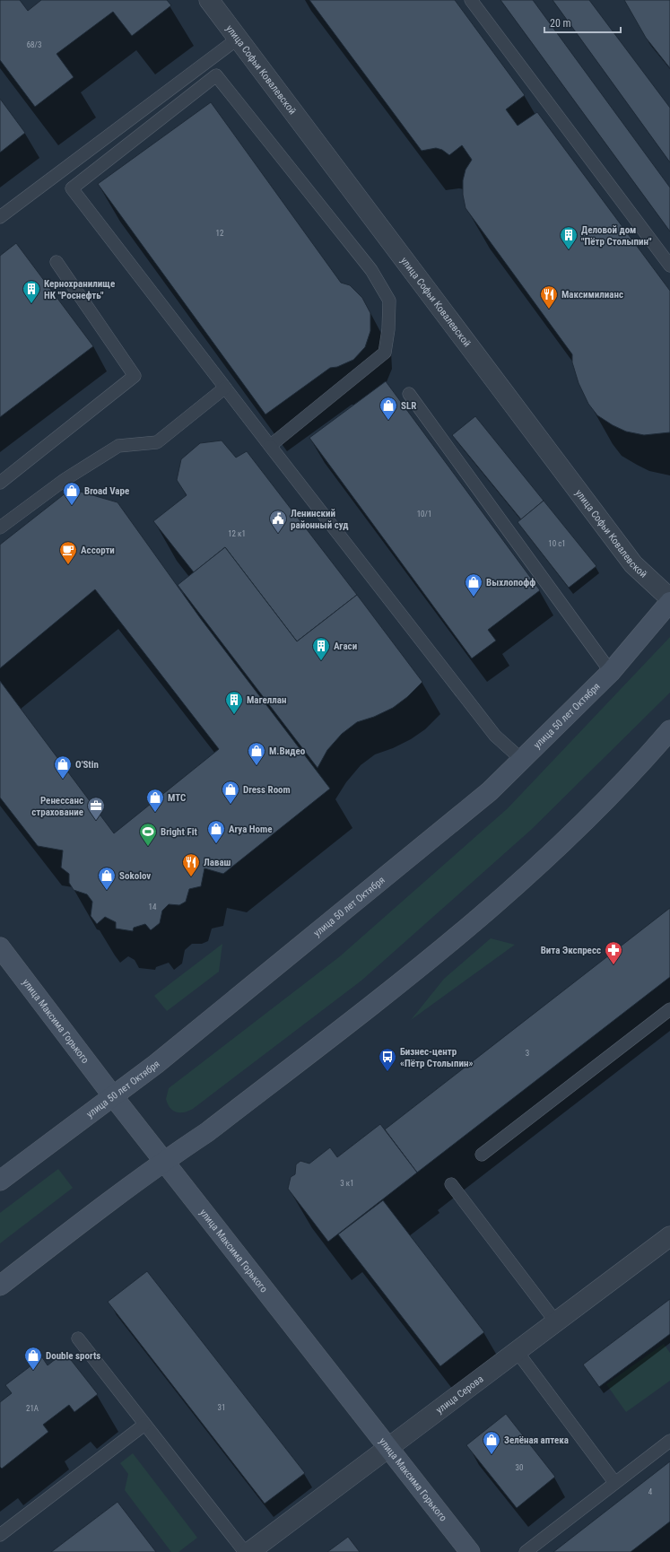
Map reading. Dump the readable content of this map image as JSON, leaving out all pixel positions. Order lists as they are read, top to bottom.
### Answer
{
  "streets": {
    "main road": ["улица 50 лет Октября", "улица Максима Горького"],
    "street": ["улица Софьи Ковалевской", "улица Серова"]
  },
  "crossings": [
    ["улица 50 лет Октября", "улица Максима Горького"],
    ["улица Максима Горького", "улица Серова"]
  ],
  "places": {
    "building": [
      "Деловой дом \"Пётр Столыпин\"",
      "Кернохранилище НК \"Роснефть\"",
      "Агаси",
      "Магеллан"
    ],
    "restaurant": ["Максимилианс", "Лаваш"],
    "shop": [
      "SLR",
      "Broad Vape",
      "Выхлопофф",
      "М.Видео",
      "O'Stin",
      "Dress Room",
      "МТС",
      "Arya Home",
      "Sokolov",
      "Double sports",
      "Зелёная аптека"
    ],
    "public building": ["Ленинский районный суд"],
    "cafe": ["Ассорти"],
    "office": ["Ренессанс страхование"],
    "sports": ["Bright Fit"],
    "pharmacy": ["Вита Экспресс"],
    "bus stop": ["Бизнес-центр «Пётр Столыпин»"]
  },
  "house_numbers": [
    "68/3",
    "12",
    "10/1",
    "12 к1",
    "10 с1",
    "14",
    "3",
    "3 к1",
    "31",
    "21А",
    "30",
    "4"
  ],
  "scale_bar": "20 m"
}
